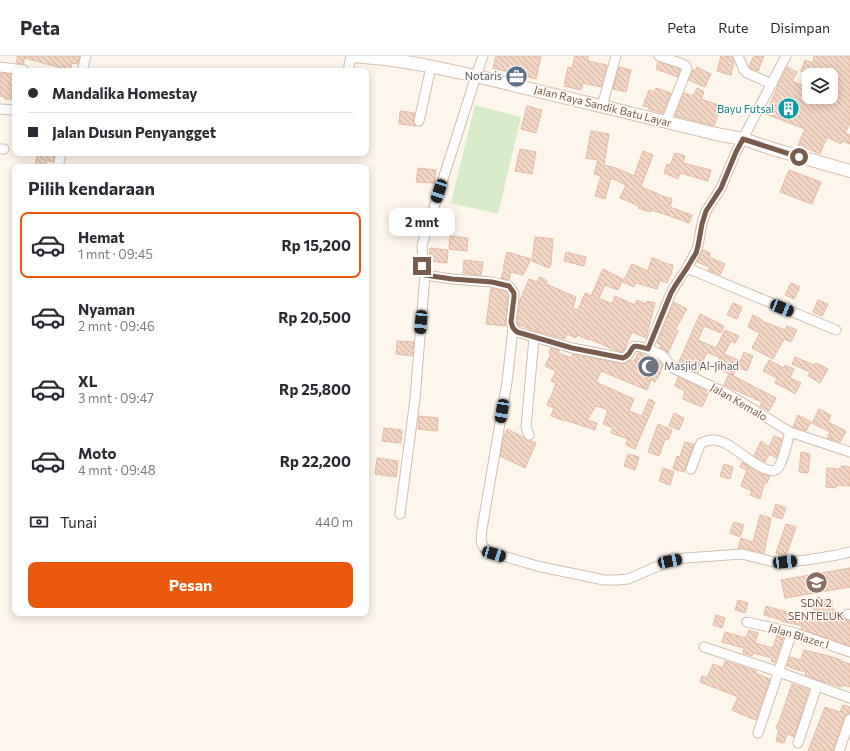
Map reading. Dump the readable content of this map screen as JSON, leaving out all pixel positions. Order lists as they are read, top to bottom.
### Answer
{
  "streets": {
    "main road": ["Jalan Raya Sandik Batu Layar"],
    "street": ["Jalan Kemalo", "Jalan Blazer I"]
  },
  "places": {
    "office": ["Notaris"],
    "building": ["Bayu Futsal"],
    "mosque": ["Masjid Al-Jihad"],
    "school or university": ["SDN 2 SENTELUK"]
  },
  "page": {
    "header": "Peta",
    "nav": ["Peta", "Rute", "Disimpan"],
    "banner": ["Mandalika Homestay", "Jalan Dusun Penyangget"],
    "heading": "Pilih kendaraan",
    "bubble": "2 mnt",
    "list": [
      {
        "name": "Hemat",
        "note": "1 mnt · 09:45",
        "value": "Rp 15,200"
      },
      {
        "name": "Nyaman",
        "note": "2 mnt · 09:46",
        "value": "Rp 20,500"
      },
      {
        "name": "XL",
        "note": "3 mnt · 09:47",
        "value": "Rp 25,800"
      },
      {
        "name": "Moto",
        "note": "4 mnt · 09:48",
        "value": "Rp 22,200"
      }
    ],
    "pay": ["Tunai", "440 m"],
    "buttons": "Pesan"
  }
}
